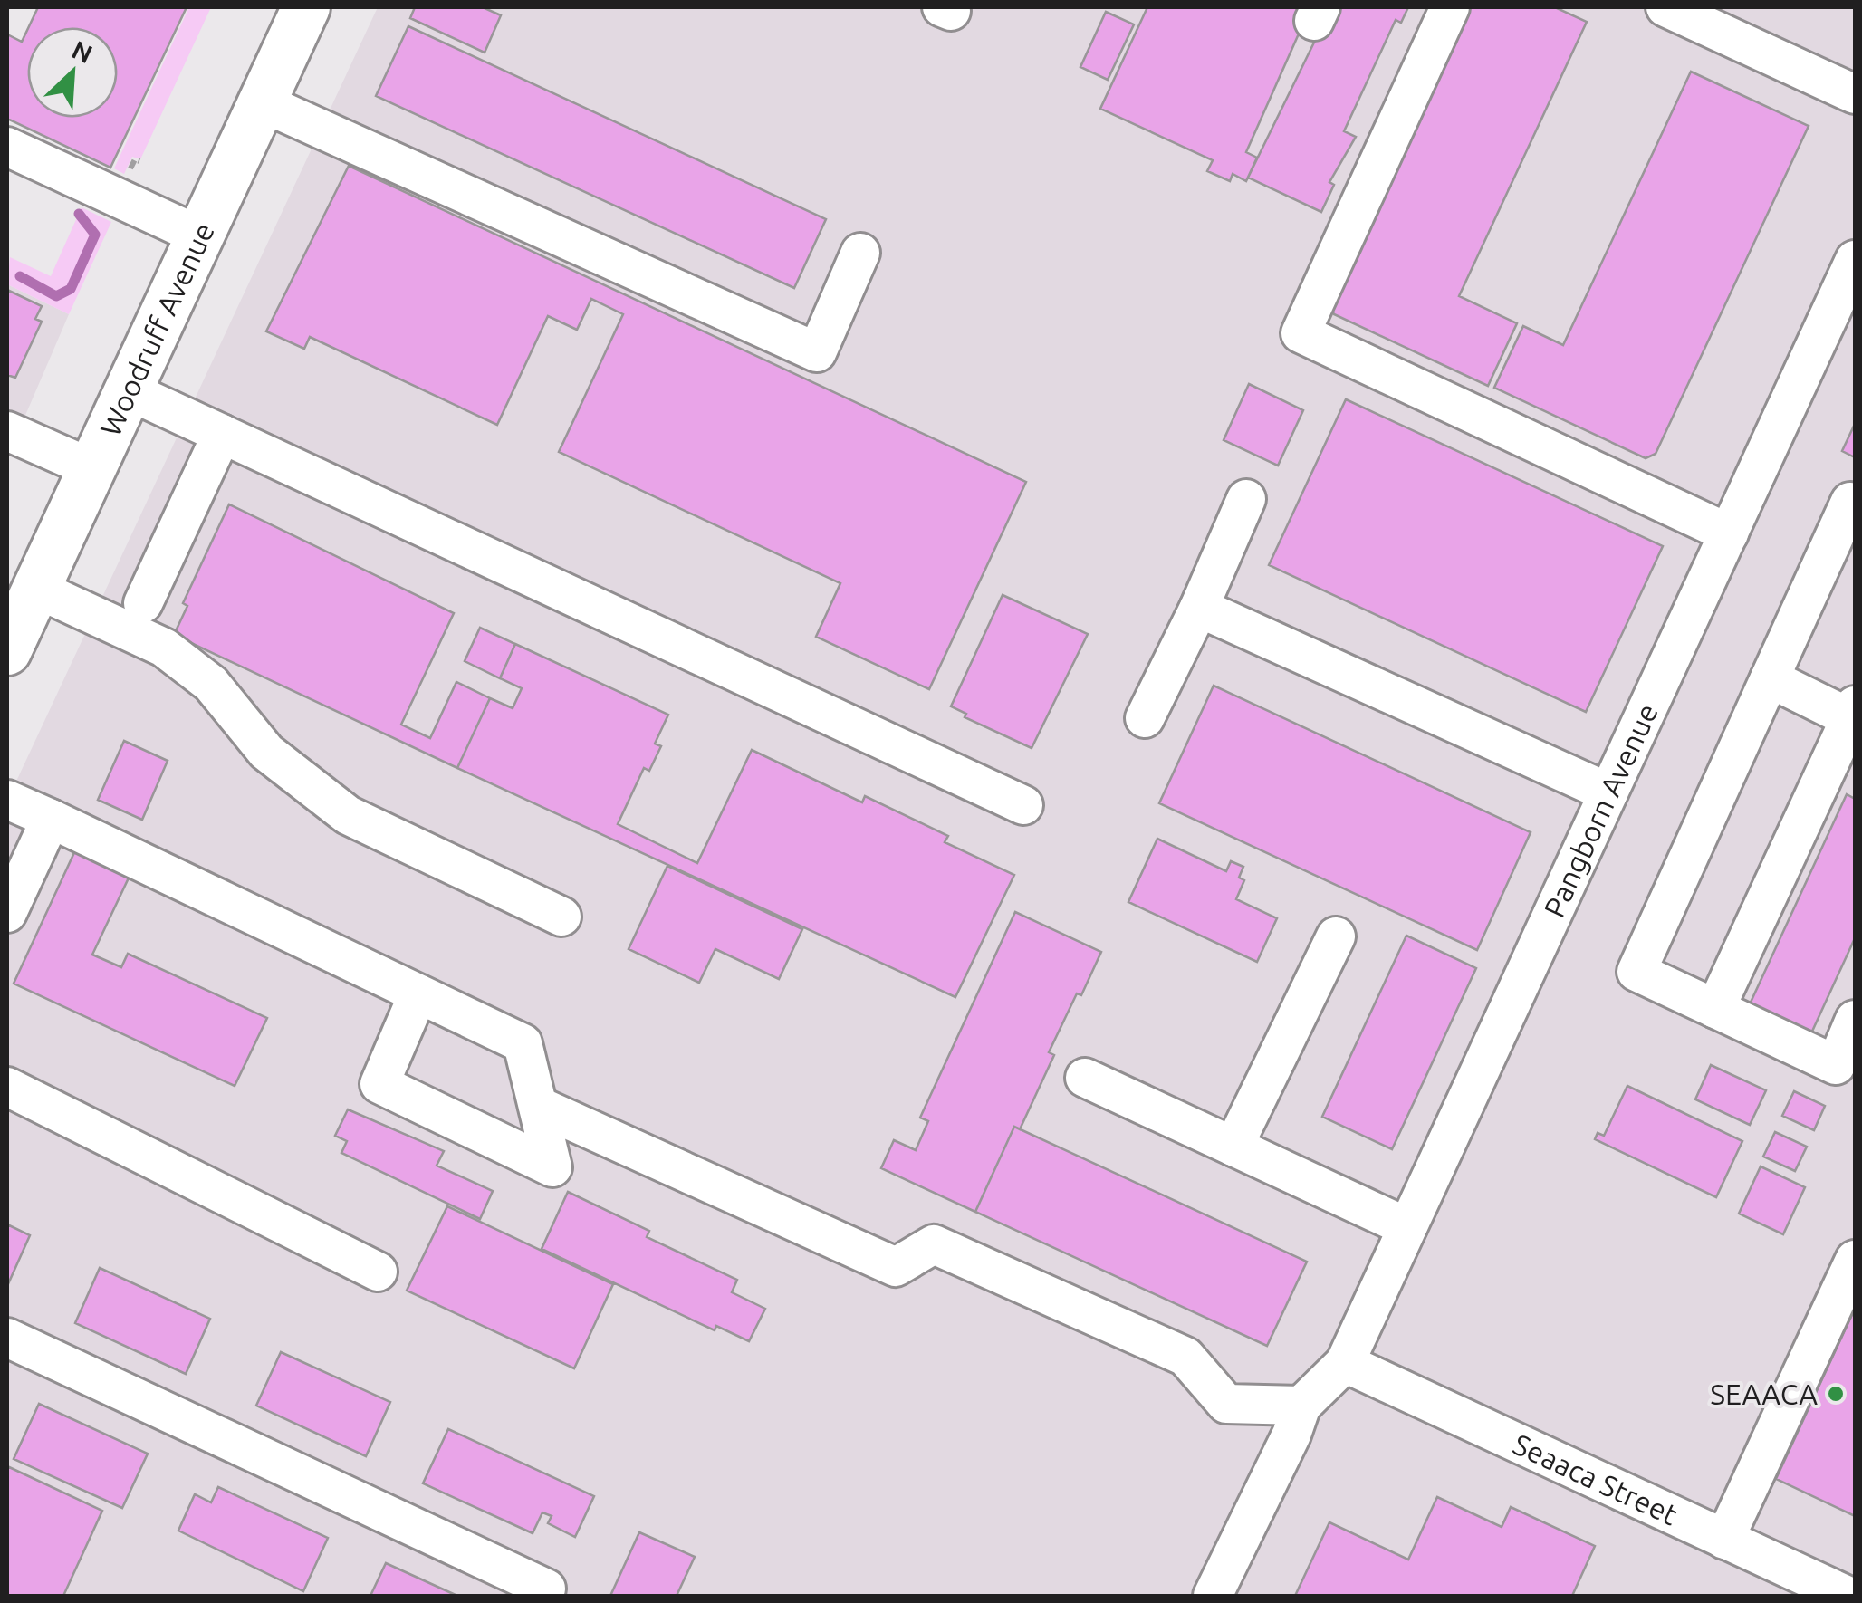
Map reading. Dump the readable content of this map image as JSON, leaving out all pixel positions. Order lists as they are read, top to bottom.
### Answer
{
  "streets": {
    "main road": ["Woodruff Avenue"],
    "street": ["Pangborn Avenue", "Seaaca Street"]
  },
  "crossings": [
    ["Pangborn Avenue", "Seaaca Street"]
  ],
  "places": ["SEAACA"],
  "north": "top right"
}
